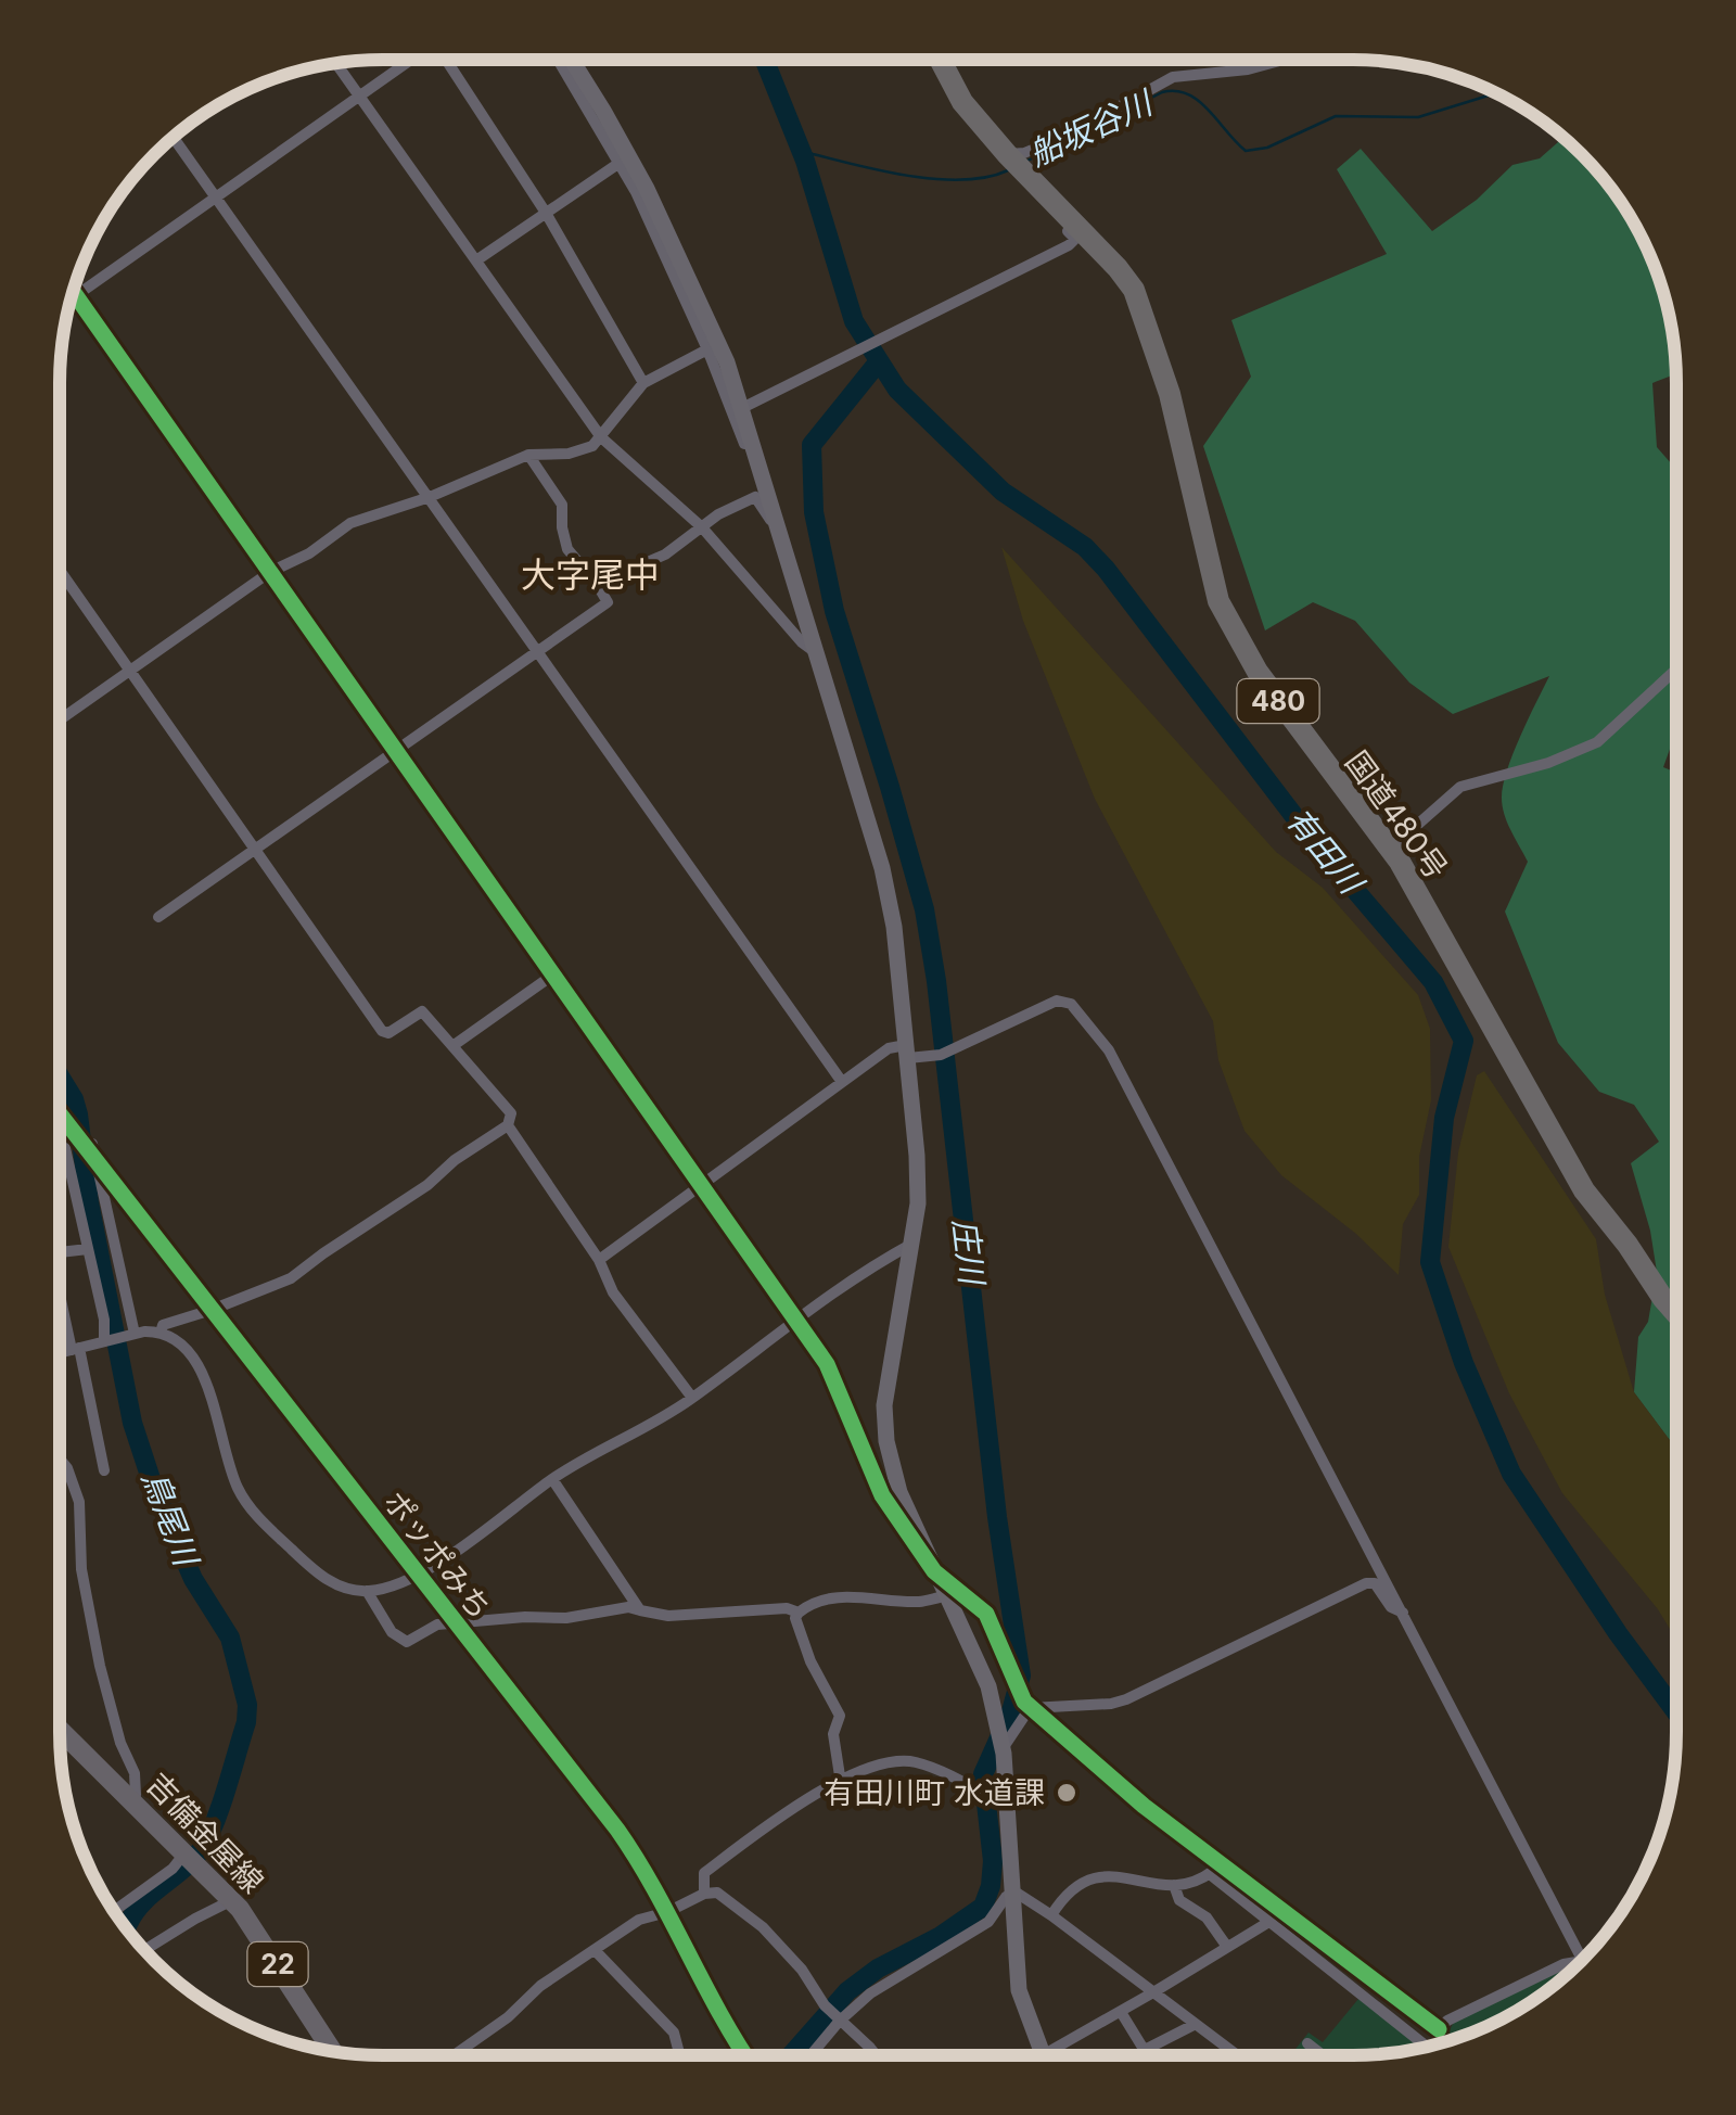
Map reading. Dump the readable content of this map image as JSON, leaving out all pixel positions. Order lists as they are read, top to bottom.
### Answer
{
  "streets": {
    "highway": ["480", "国道480号"],
    "main road": ["吉備金屋線", "22"],
    "cycle path": ["ポッポみち"]
  },
  "districts": ["大字尾中"],
  "water": [
    "船坂谷川",
    "有田川",
    "庄川",
    "鳥尾川"
  ],
  "places": ["有田川町 水道課"]
}
